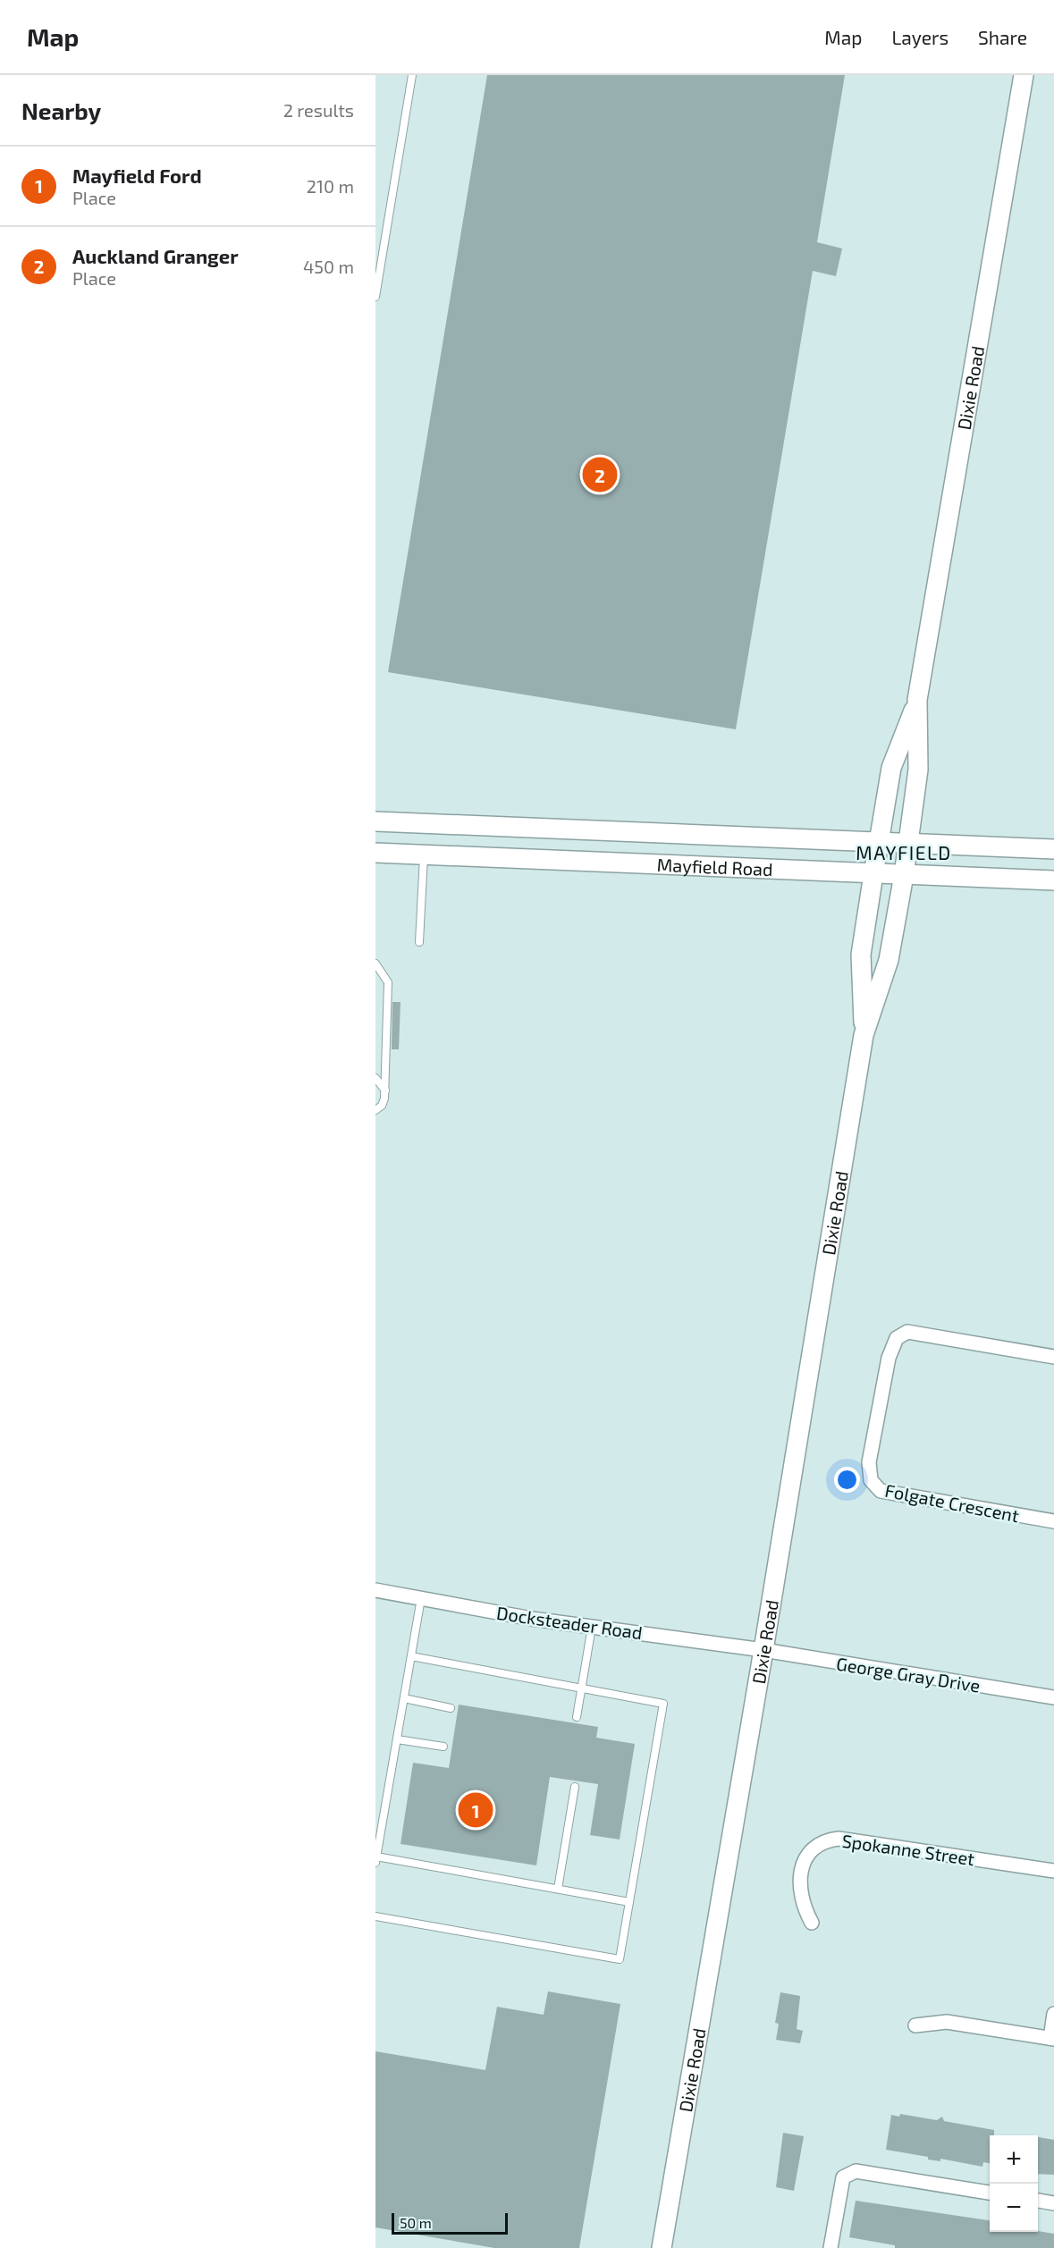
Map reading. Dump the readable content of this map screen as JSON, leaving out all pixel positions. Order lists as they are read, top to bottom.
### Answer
{
  "streets": {
    "main road": ["Dixie Road", "Mayfield Road"],
    "street": [
      "Folgate Crescent",
      "Docksteader Road",
      "George Gray Drive",
      "Spokanne Street"
    ]
  },
  "crossings": [
    ["Dixie Road", "Mayfield Road"],
    ["Dixie Road", "Docksteader Road"],
    ["Dixie Road", "George Gray Drive"],
    ["Docksteader Road", "George Gray Drive"]
  ],
  "districts": ["MAYFIELD"],
  "scale_bar": "50 m",
  "page": {
    "header": "Map",
    "nav": ["Map", "Layers", "Share"],
    "heading": ["Nearby", "2 results"],
    "list": [
      {
        "mark": "1",
        "name": "Mayfield Ford",
        "note": "Place",
        "value": "210 m"
      },
      {
        "mark": "2",
        "name": "Auckland Granger",
        "note": "Place",
        "value": "450 m"
      }
    ],
    "pins": ["2", "1"],
    "map_buttons": ["+", "−"],
    "scale": "50 m"
  }
}
